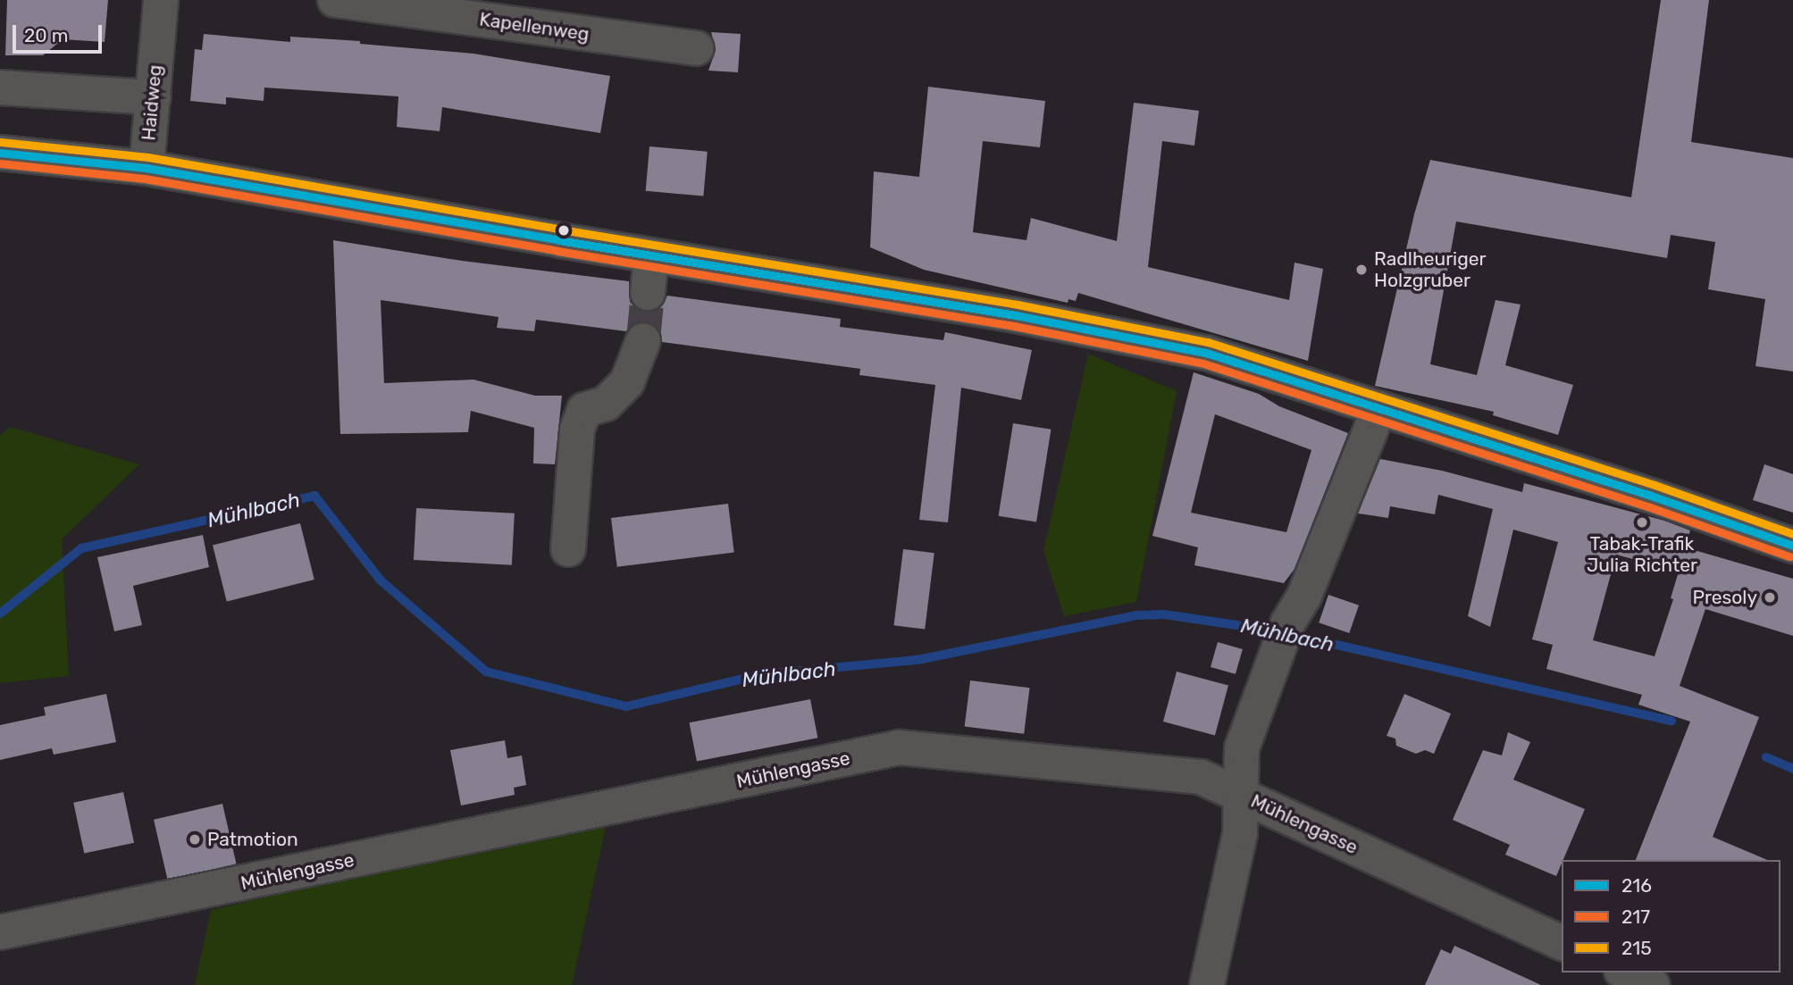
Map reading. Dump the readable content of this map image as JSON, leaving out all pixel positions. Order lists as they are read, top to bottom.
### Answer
{
  "streets": {
    "street": ["Kapellenweg", "Haidweg", "Mühlengasse"]
  },
  "water": ["Mühlbach"],
  "places": [
    "Radlheuriger Holzgruber",
    "Tabak-Trafik Julia Richter",
    "Presoly",
    "Patmotion"
  ],
  "lines": ["transit line 215", "transit line 216", "transit line 217"],
  "legend": ["216", "217", "215"],
  "scale_bar": "20 m"
}
